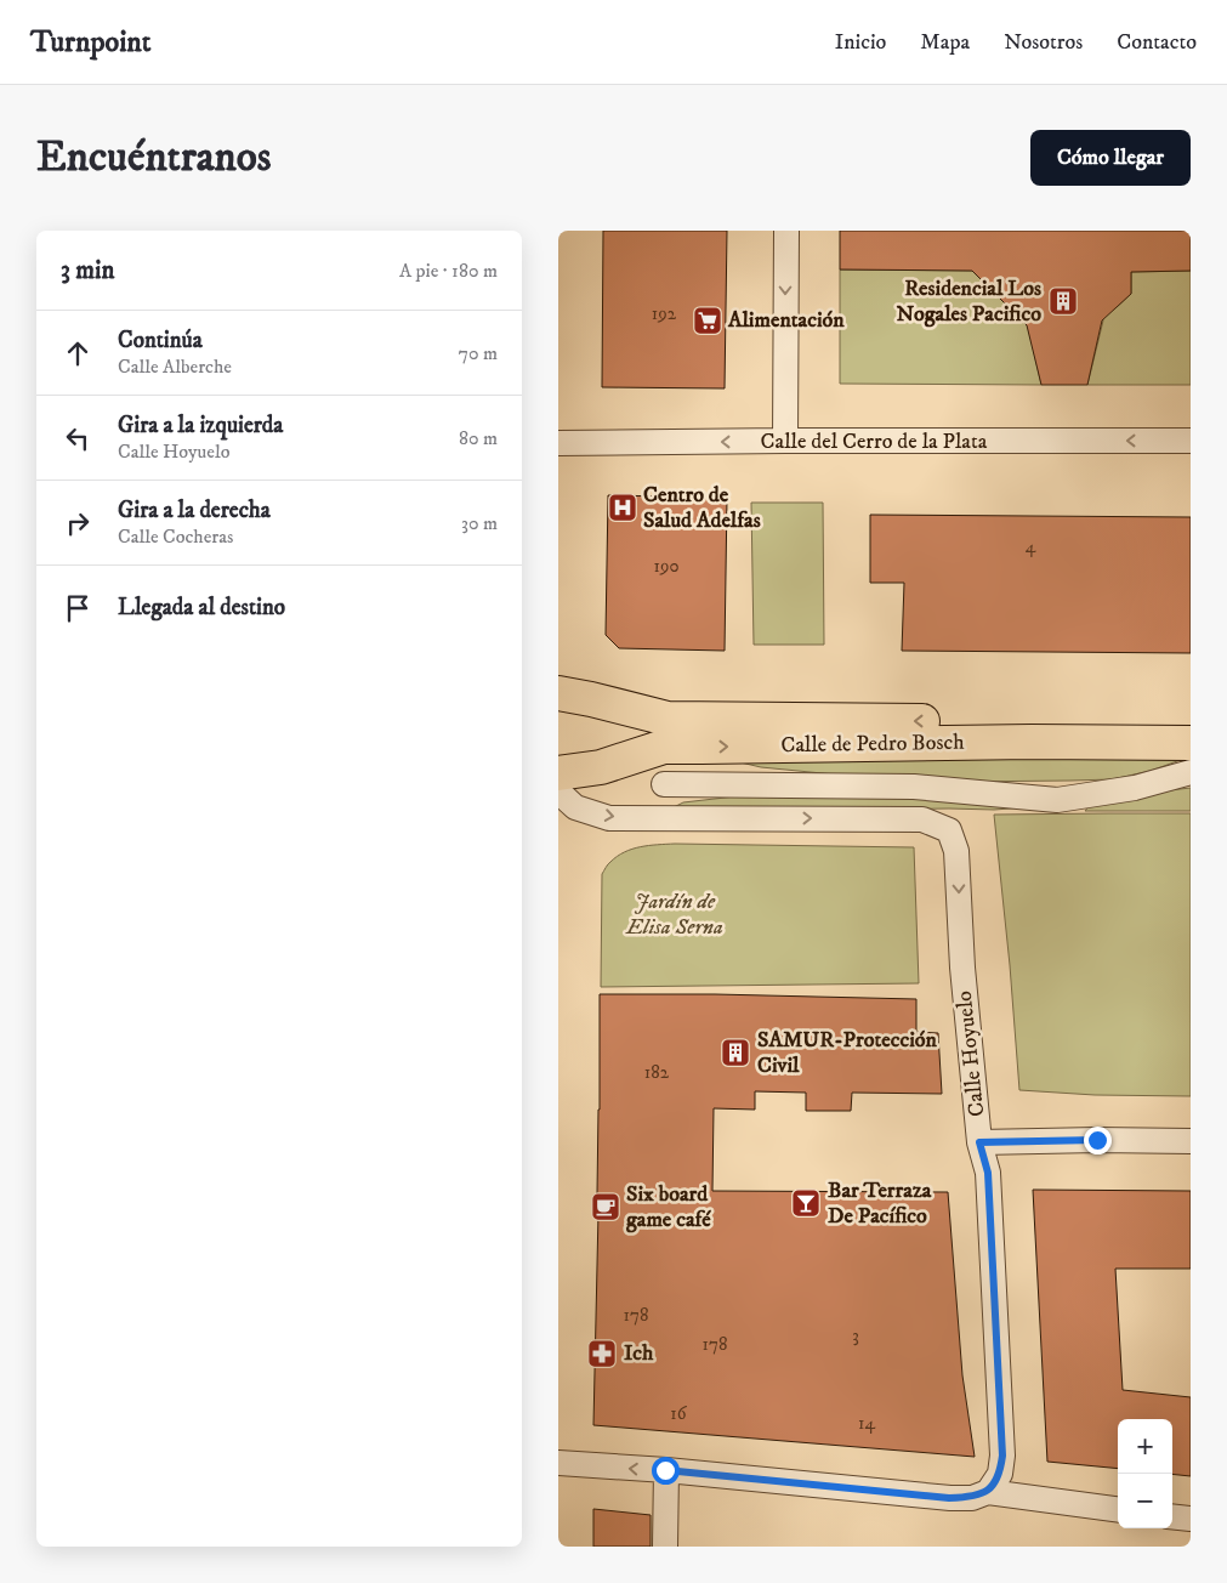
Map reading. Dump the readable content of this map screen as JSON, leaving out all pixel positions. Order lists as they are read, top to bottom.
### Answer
{
  "streets": {
    "main road": ["Calle de Pedro Bosch"],
    "street": ["Calle del Cerro de la Plata", "Calle Hoyuelo"]
  },
  "one_way": ["Calle del Cerro de la Plata"],
  "parks": ["Jardín de Elisa Serna"],
  "places": {
    "building": ["Residencial Los Nogales Pacifico", "SAMUR-Protección Civil"],
    "supermarket": ["Alimentación"],
    "hospital": ["Centro de Salud Adelfas"],
    "bar": ["Bar Terraza De Pacífico"],
    "cafe": ["Six board game café"],
    "pharmacy": ["Ich"]
  },
  "house_numbers": [
    "192",
    "4",
    "190",
    "182",
    "178",
    "3",
    "178",
    "16",
    "14"
  ],
  "page": {
    "header": "Turnpoint",
    "nav": [
      "Inicio",
      "Mapa",
      "Nosotros",
      "Contacto"
    ],
    "buttons": "Cómo llegar",
    "title": "Encuéntranos",
    "heading": ["3 min", "A pie · 180 m"],
    "list": [
      ["Continúa", "Calle Alberche", "70 m"],
      ["Gira a la izquierda", "Calle Hoyuelo", "80 m"],
      ["Gira a la derecha", "Calle Cocheras", "30 m"],
      "Llegada al destino"
    ],
    "map_buttons": ["+", "−"]
  }
}
